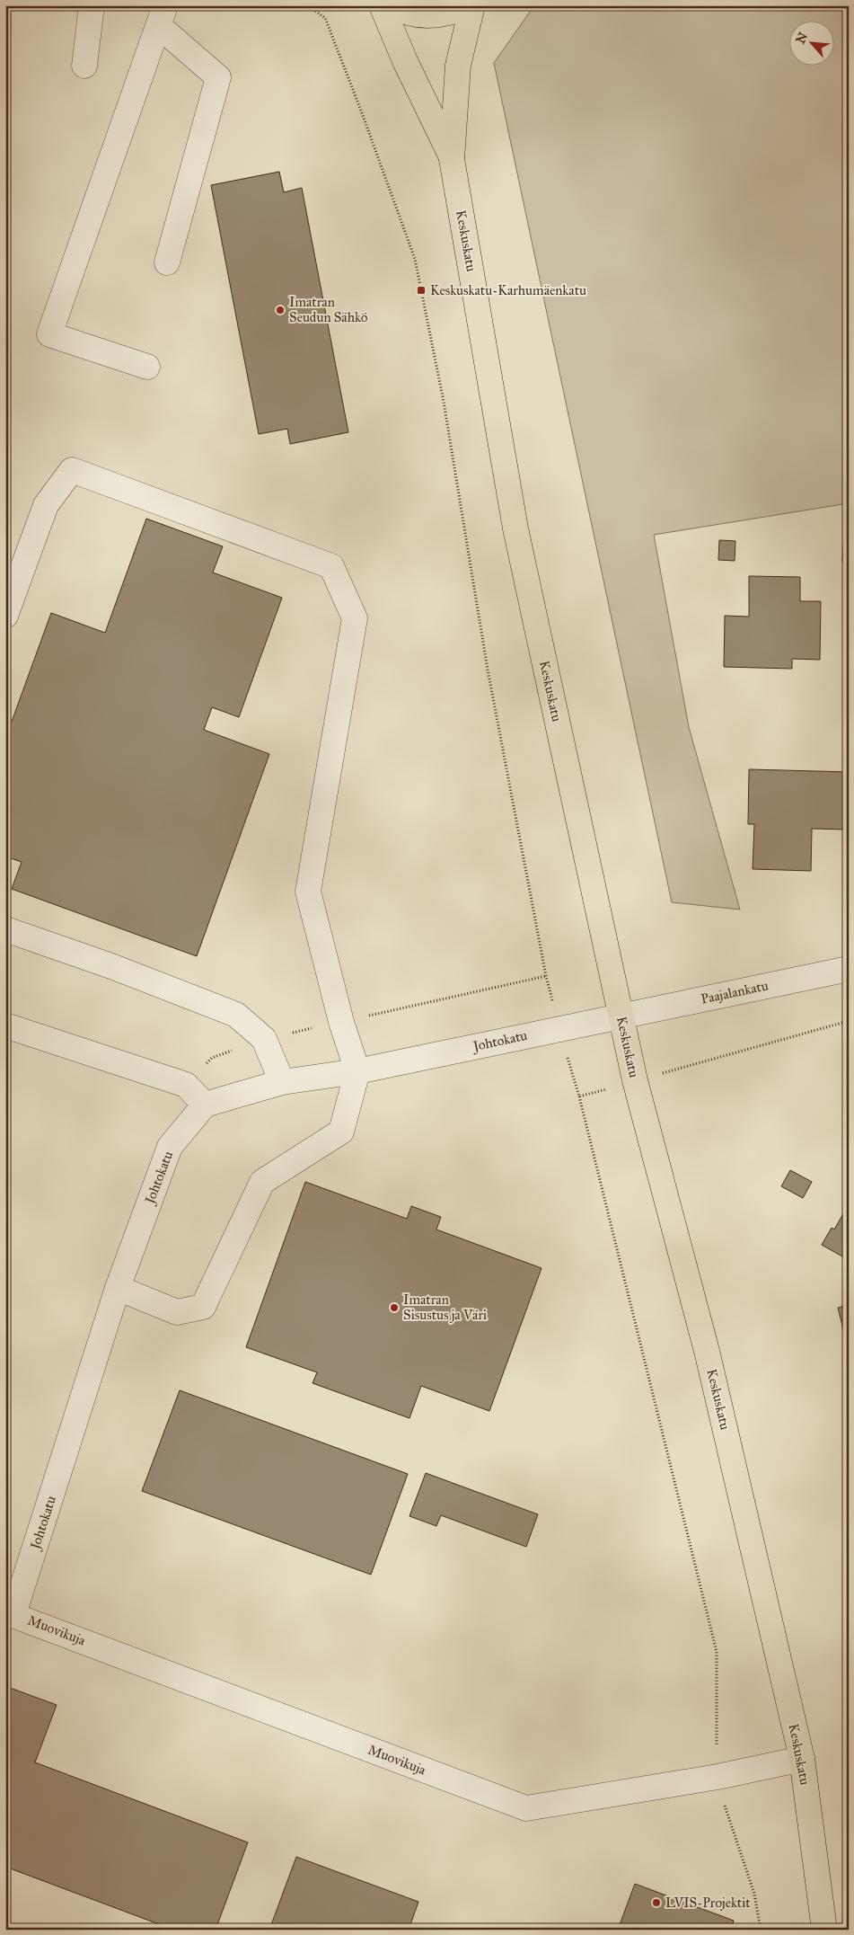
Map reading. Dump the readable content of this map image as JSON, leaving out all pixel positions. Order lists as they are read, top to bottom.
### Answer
{
  "streets": {
    "main road": ["Keskuskatu"],
    "street": ["Paajalankatu", "Johtokatu", "Muovikuja"]
  },
  "crossings": [
    ["Keskuskatu", "Paajalankatu"],
    ["Keskuskatu", "Johtokatu"],
    ["Keskuskatu", "Muovikuja"],
    ["Paajalankatu", "Johtokatu"],
    ["Johtokatu", "Muovikuja"]
  ],
  "places": {
    "transit": ["Keskuskatu-Karhumäenkatu"],
    "other": ["Imatran Seudun Sähkö", "Imatran Sisustus ja Väri", "LVIS-Projektit"]
  },
  "north": "top left"
}
